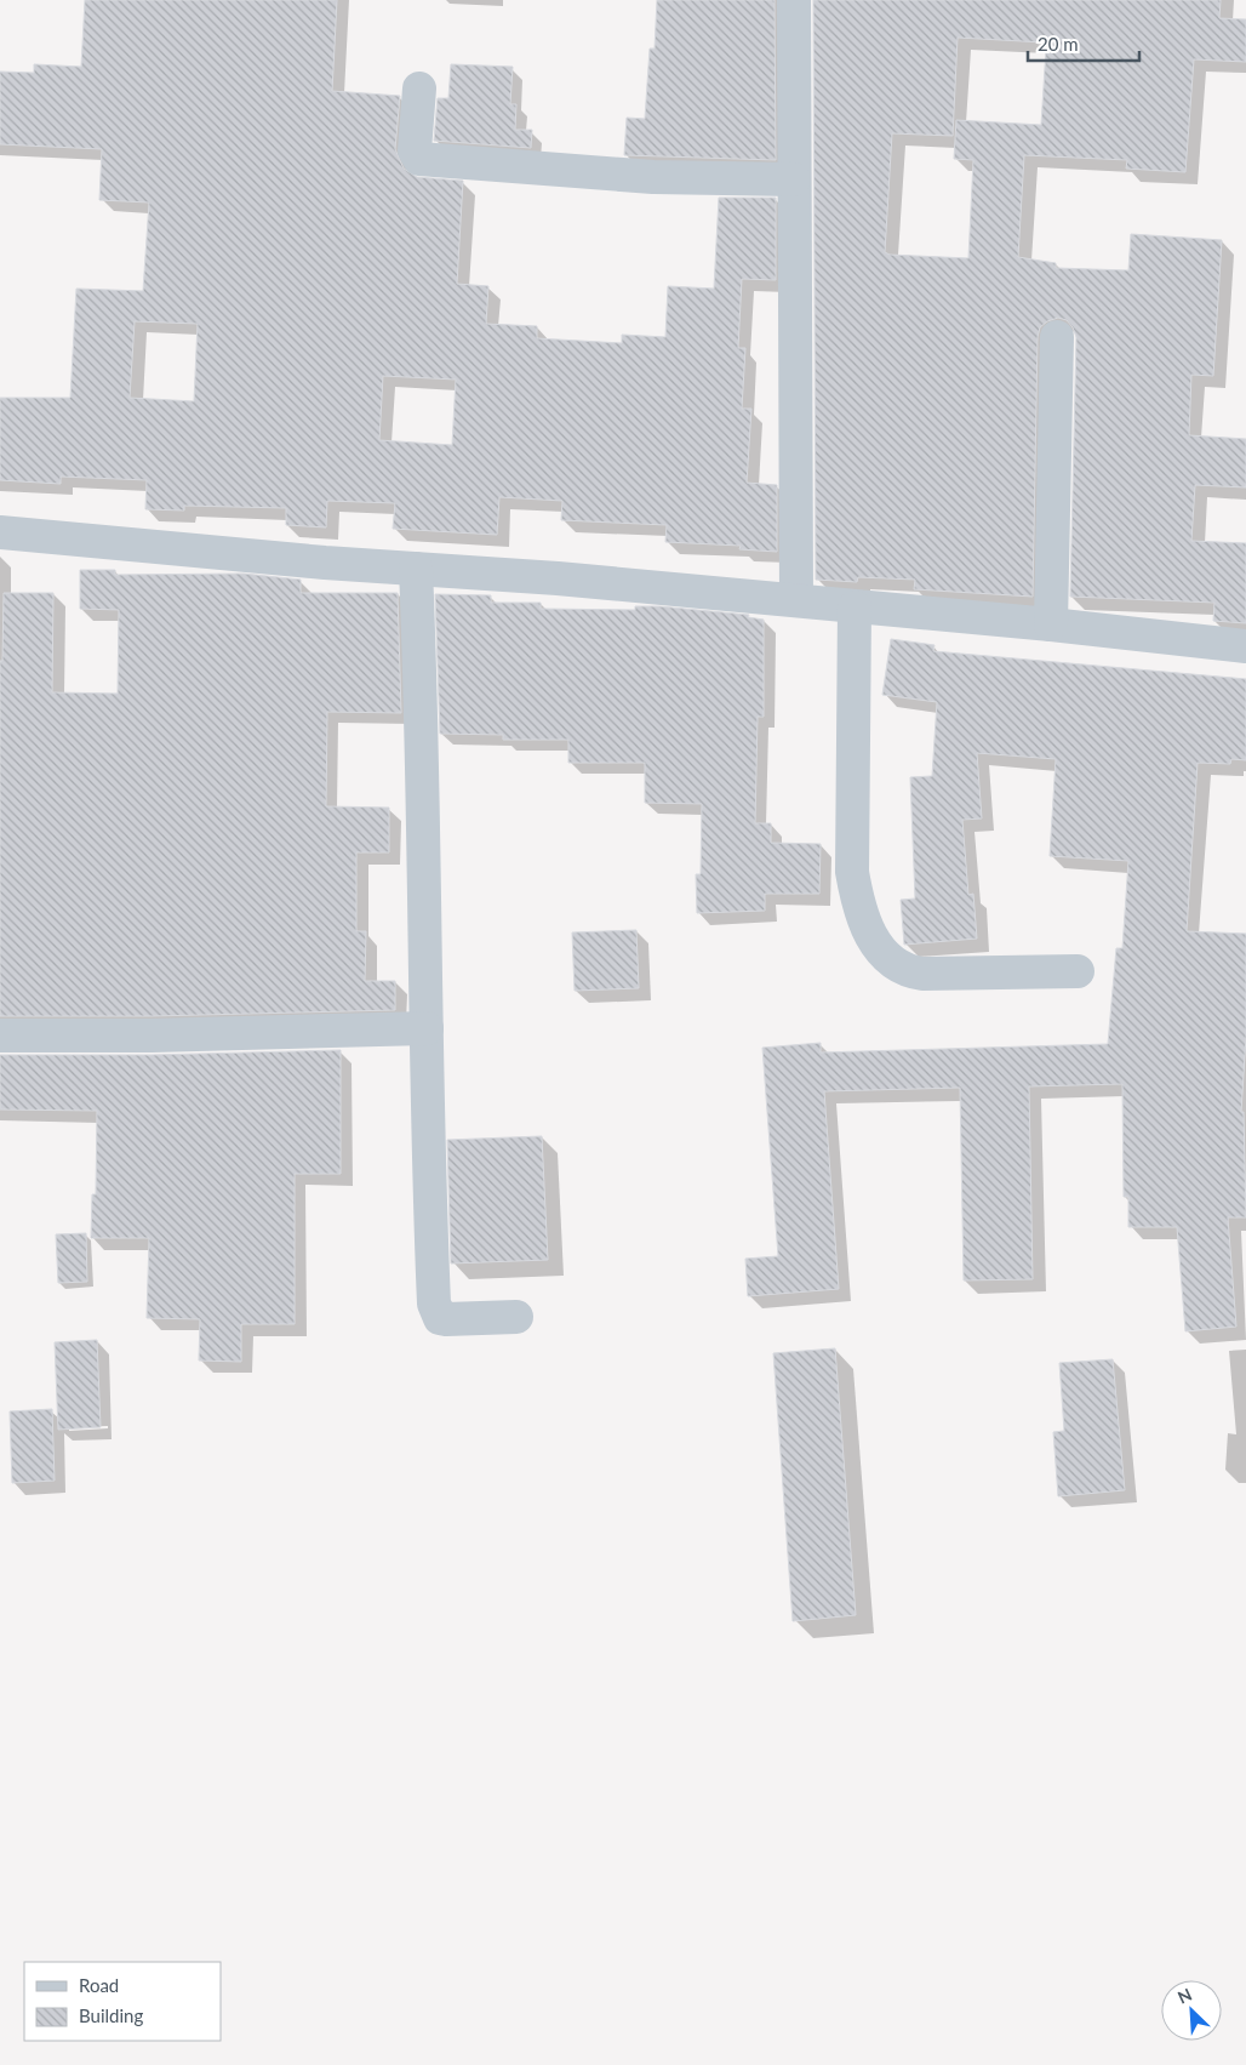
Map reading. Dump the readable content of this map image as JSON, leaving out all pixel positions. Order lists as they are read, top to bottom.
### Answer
{
  "legend": ["Road", "Building"],
  "scale_bar": "20 m",
  "north": "top left"
}
